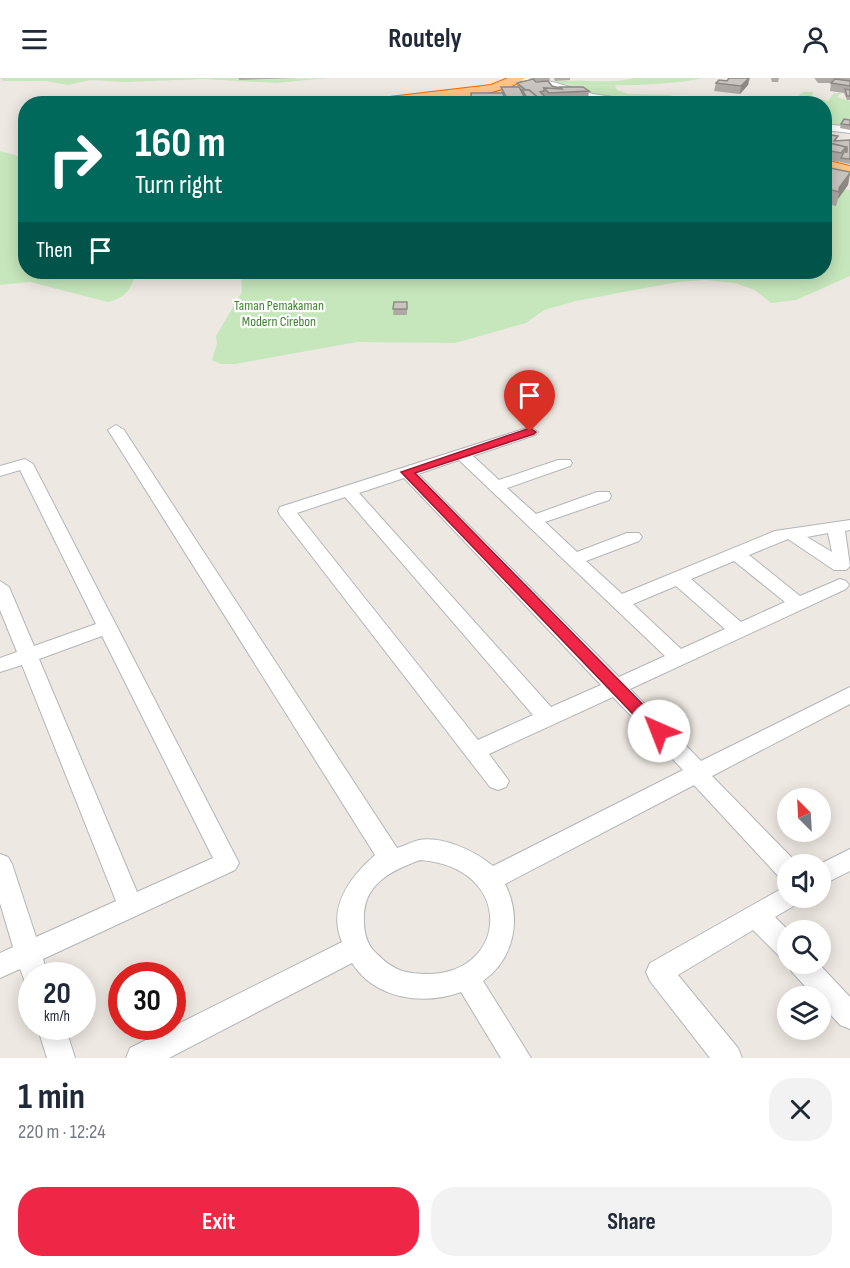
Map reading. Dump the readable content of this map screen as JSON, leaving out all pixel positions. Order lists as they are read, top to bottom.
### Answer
{
  "parks": ["Taman Pemakaman Modern Cirebon"],
  "north": "top left",
  "page": {
    "header": "Routely",
    "turn": ["160 m", "Turn right"],
    "then": "Then",
    "speed": "20 km/h",
    "limit": "30",
    "heading": ["1 min", "220 m · 12:24"],
    "buttons": ["Exit", "Share"]
  }
}
